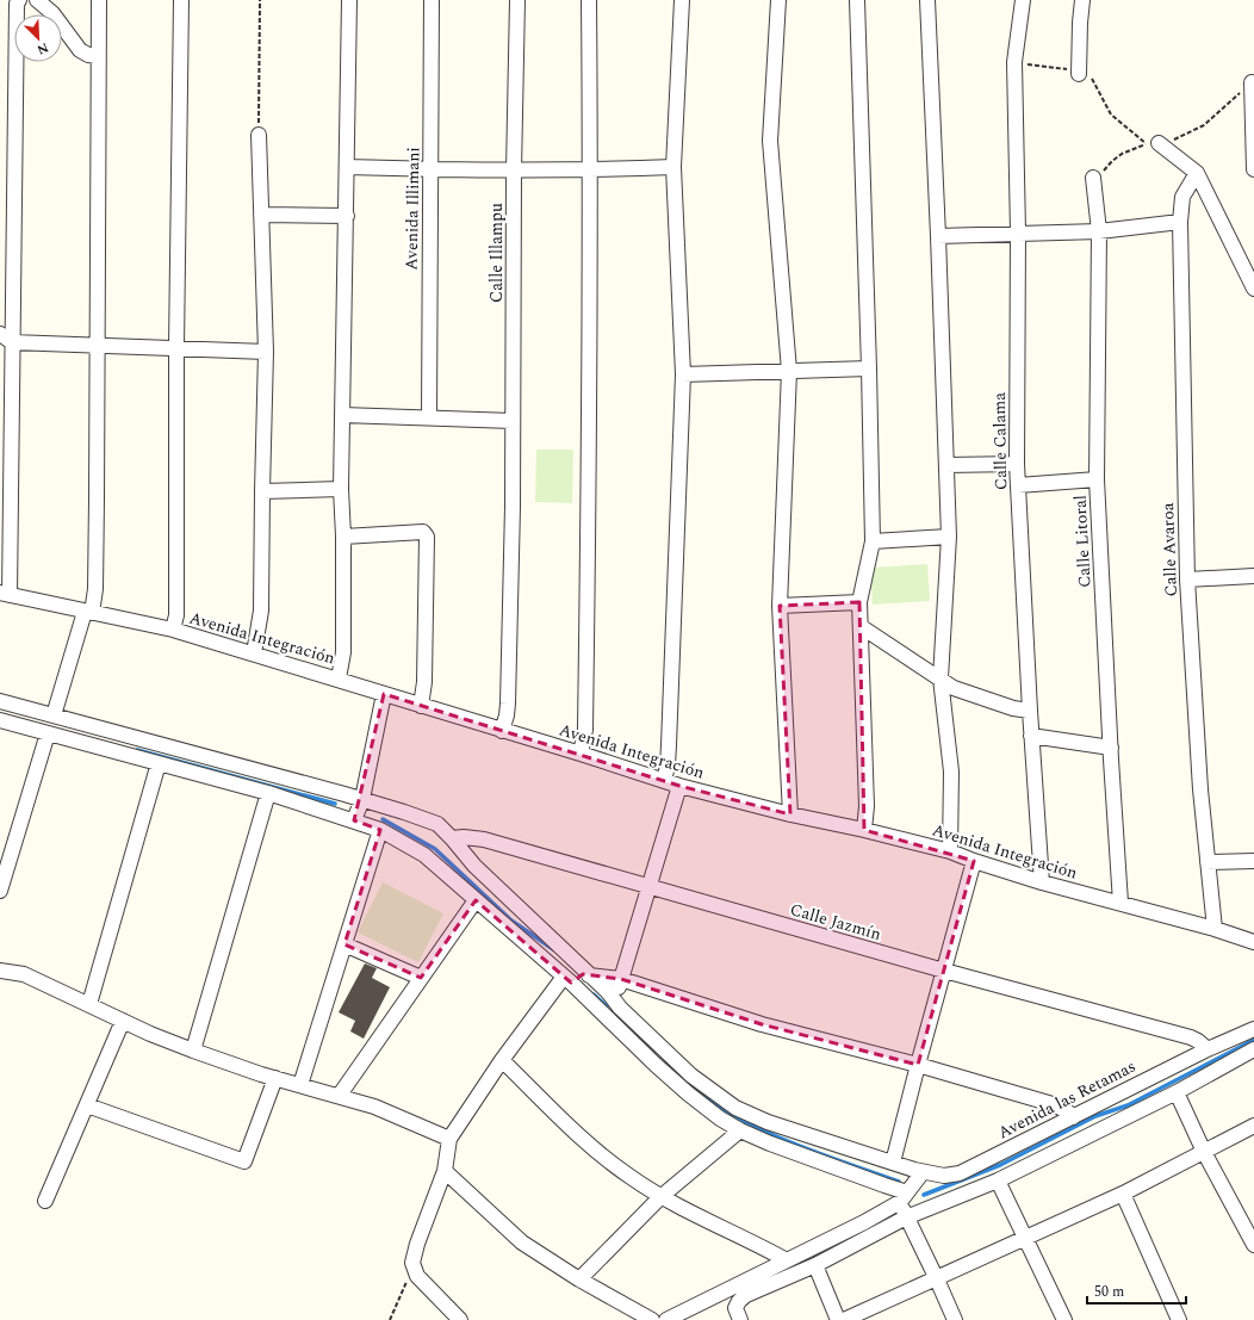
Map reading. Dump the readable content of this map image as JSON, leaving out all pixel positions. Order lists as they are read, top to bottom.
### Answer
{
  "streets": {
    "street": [
      "Avenida Illimani",
      "Calle Illampu",
      "Calle Calama",
      "Calle Litoral",
      "Calle Avaroa",
      "Avenida Integración",
      "Calle Jazmín",
      "Avenida las Retamas"
    ]
  },
  "crossings": [
    ["Calle Illampu", "Avenida Integración"],
    ["Calle Calama", "Avenida Integración"],
    ["Calle Litoral", "Avenida Integración"],
    ["Calle Avaroa", "Avenida Integración"],
    ["Calle Jazmín", "Avenida las Retamas"]
  ],
  "scale_bar": "50 m",
  "north": "bottom right"
}
